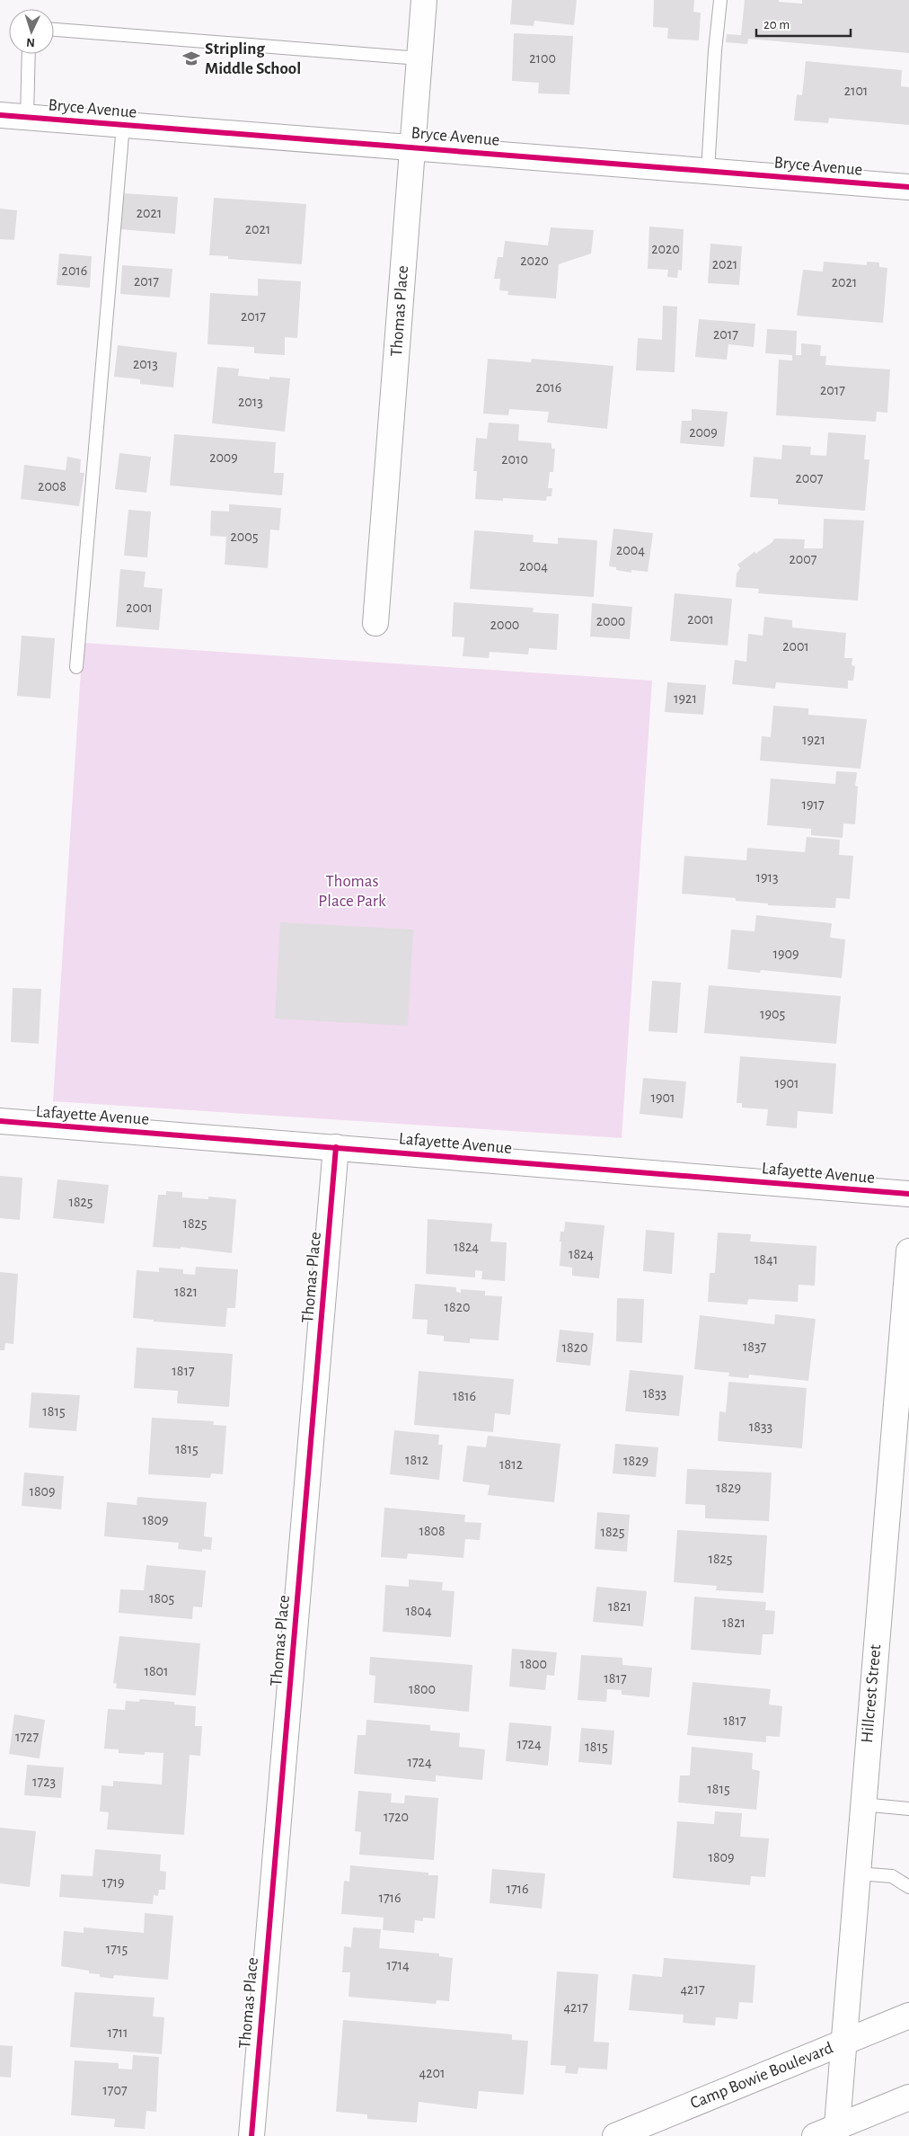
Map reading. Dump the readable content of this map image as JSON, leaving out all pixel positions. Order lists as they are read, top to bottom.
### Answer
{
  "streets": {
    "street": [
      "Bryce Avenue",
      "Thomas Place",
      "Lafayette Avenue",
      "Hillcrest Street",
      "Camp Bowie Boulevard"
    ]
  },
  "crossings": [
    ["Bryce Avenue", "Thomas Place"],
    ["Thomas Place", "Lafayette Avenue"],
    ["Hillcrest Street", "Camp Bowie Boulevard"]
  ],
  "parks": ["Thomas Place Park"],
  "places": {
    "school or university": ["Stripling Middle School"]
  },
  "house_numbers": [
    "2100",
    "2101",
    "2021",
    "2021",
    "2020",
    "2020",
    "2021",
    "2016",
    "2017",
    "2021",
    "2017",
    "2017",
    "2013",
    "2016",
    "2017",
    "2013",
    "2009",
    "2009",
    "2010",
    "2007",
    "2008",
    "2005",
    "2004",
    "2007",
    "2004",
    "2001",
    "2001",
    "2000",
    "2000",
    "2001",
    "1921",
    "1921",
    "1917",
    "1913",
    "1909",
    "1905",
    "1901",
    "1901",
    "1825",
    "1825",
    "1824",
    "1824",
    "1841",
    "1821",
    "1820",
    "1837",
    "1820",
    "1817",
    "1833",
    "1816",
    "1815",
    "1833",
    "1815",
    "1812",
    "1829",
    "1812",
    "1829",
    "1809",
    "1809",
    "1808",
    "1825",
    "1825",
    "1805",
    "1821",
    "1804",
    "1821",
    "1800",
    "1801",
    "1817",
    "1800",
    "1817",
    "1727",
    "1724",
    "1815",
    "1724",
    "1723",
    "1815",
    "1720",
    "1809",
    "1719",
    "1716",
    "1716",
    "1715",
    "1714",
    "4217",
    "4217",
    "1711",
    "4201",
    "1707"
  ],
  "scale_bar": "20 m",
  "north": "bottom"
}
